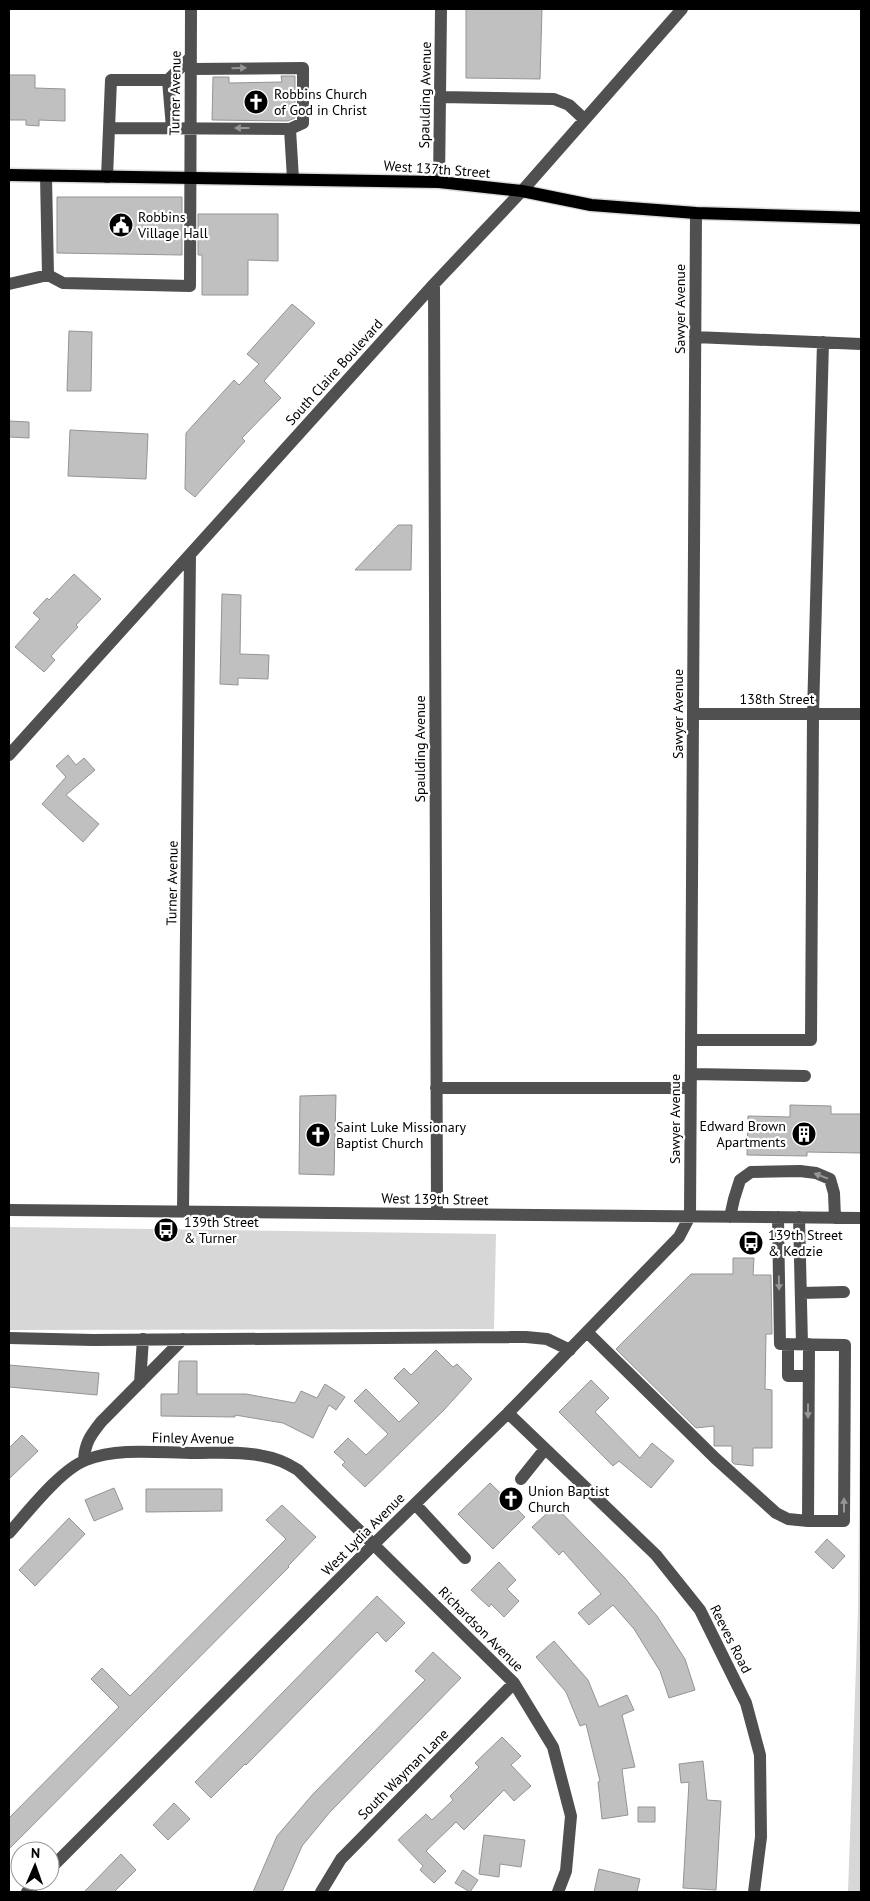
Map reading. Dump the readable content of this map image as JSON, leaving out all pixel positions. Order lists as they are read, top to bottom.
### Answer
{
  "streets": {
    "main road": ["West 137th Street"],
    "street": [
      "Turner Avenue",
      "Spaulding Avenue",
      "Sawyer Avenue",
      "South Claire Boulevard",
      "138th Street",
      "West 139th Street",
      "Finley Avenue",
      "West Lydia Avenue",
      "Richardson Avenue",
      "Reeves Road",
      "South Wayman Lane"
    ]
  },
  "crossings": [
    ["Turner Avenue", "West 137th Street"],
    ["Turner Avenue", "South Claire Boulevard"],
    ["Turner Avenue", "West 139th Street"],
    ["Spaulding Avenue", "West 137th Street"],
    ["Spaulding Avenue", "South Claire Boulevard"],
    ["Spaulding Avenue", "West 139th Street"],
    ["West 137th Street", "Sawyer Avenue"],
    ["West 137th Street", "South Claire Boulevard"],
    ["Sawyer Avenue", "138th Street"],
    ["Sawyer Avenue", "West 139th Street"],
    ["Sawyer Avenue", "West Lydia Avenue"],
    ["West 139th Street", "West Lydia Avenue"],
    ["Finley Avenue", "West Lydia Avenue"],
    ["Finley Avenue", "Richardson Avenue"],
    ["West Lydia Avenue", "Richardson Avenue"],
    ["West Lydia Avenue", "Reeves Road"],
    ["Richardson Avenue", "South Wayman Lane"]
  ],
  "places": {
    "church": ["Robbins Church of God in Christ", "Saint Luke Missionary Baptist Church", "Union Baptist Church"],
    "public building": ["Robbins Village Hall"],
    "building": ["Edward Brown Apartments"],
    "bus stop": ["139th Street & Turner", "139th Street & Kedzie"]
  },
  "north": "top"
}
